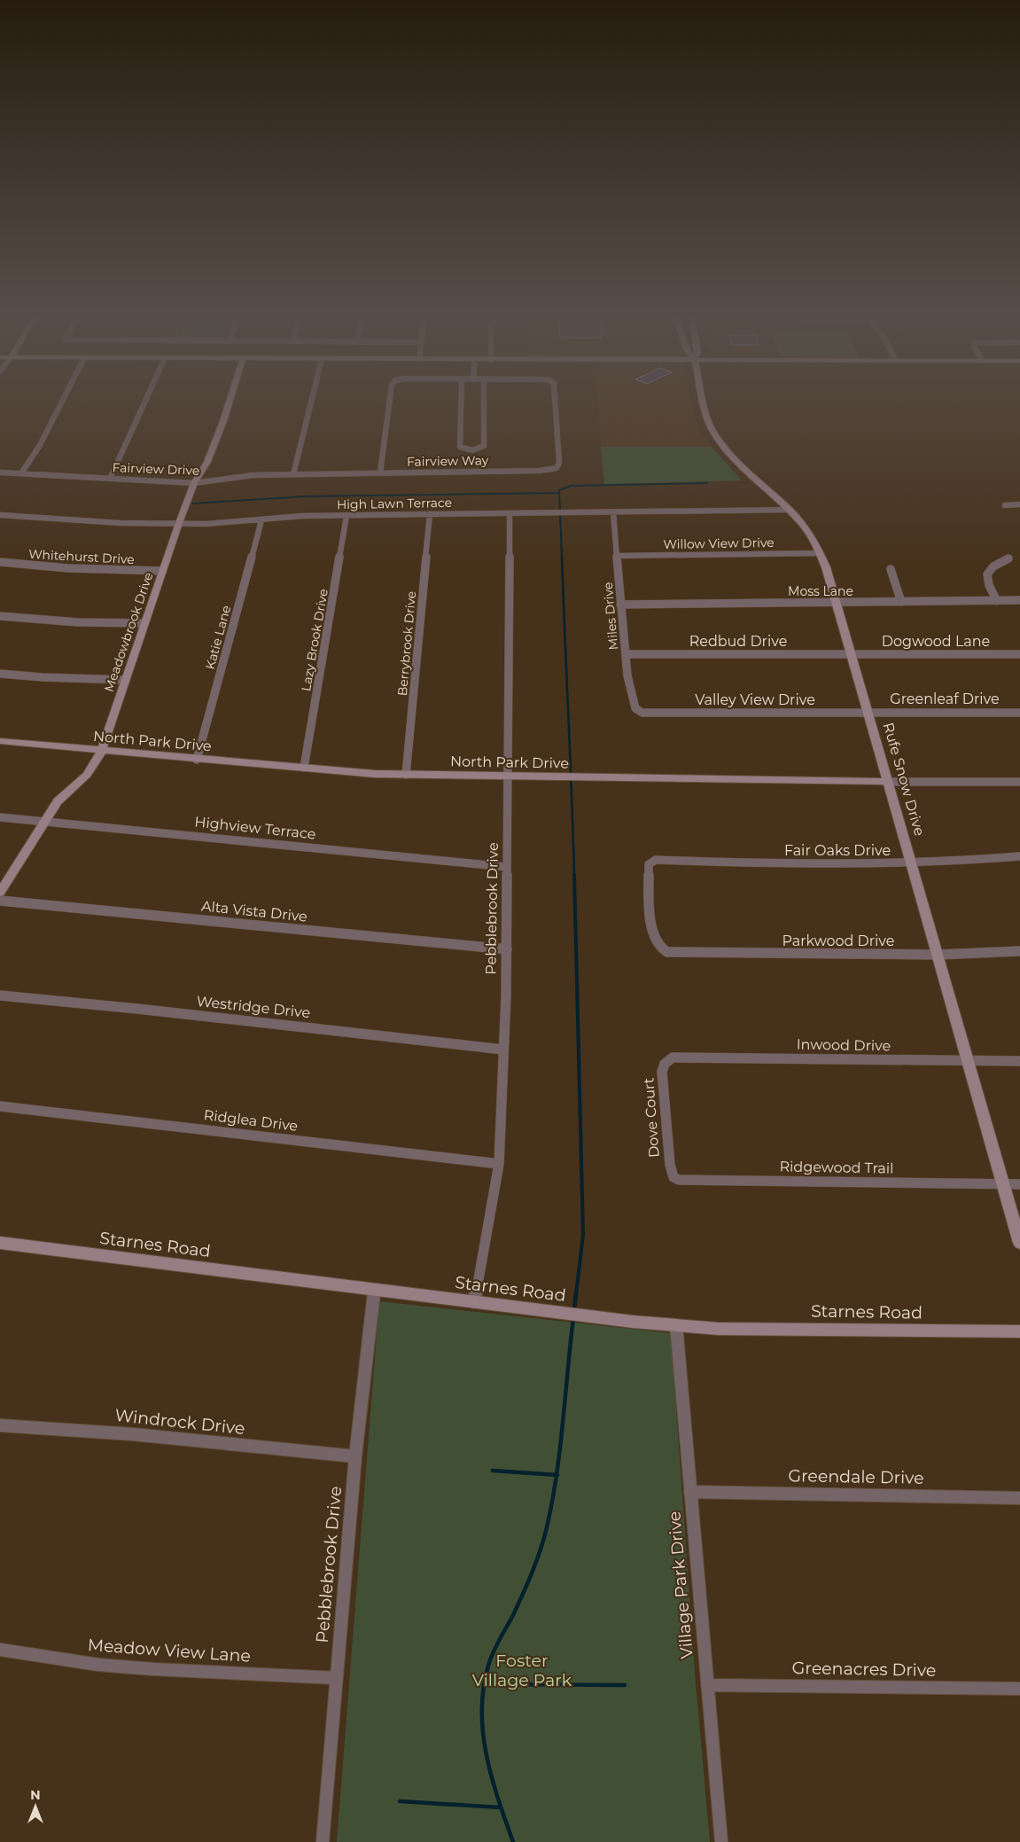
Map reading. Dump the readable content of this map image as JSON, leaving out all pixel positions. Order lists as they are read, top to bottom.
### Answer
{
  "streets": {
    "street": [
      "Fairview Way",
      "Fairview Drive",
      "High Lawn Terrace",
      "Willow View Drive",
      "Whitehurst Drive",
      "Moss Lane",
      "Miles Drive",
      "Meadowbrook Drive",
      "Katie Lane",
      "Lazy Brook Drive",
      "Redbud Drive",
      "Dogwood Lane",
      "Berrybrook Drive",
      "Greenleaf Drive",
      "Valley View Drive",
      "North Park Drive",
      "Rufe Snow Drive",
      "Highview Terrace",
      "Fair Oaks Drive",
      "Pebblebrook Drive",
      "Alta Vista Drive",
      "Parkwood Drive",
      "Westridge Drive",
      "Inwood Drive",
      "Dove Court",
      "Ridglea Drive",
      "Ridgewood Trail",
      "Starnes Road",
      "Windrock Drive",
      "Greendale Drive",
      "Village Park Drive",
      "Meadow View Lane",
      "Greenacres Drive"
    ]
  },
  "crossings": [
    ["Fairview Way", "Fairview Drive"],
    ["Fairview Drive", "Meadowbrook Drive"],
    ["High Lawn Terrace", "Miles Drive"],
    ["High Lawn Terrace", "Meadowbrook Drive"],
    ["High Lawn Terrace", "Katie Lane"],
    ["High Lawn Terrace", "Lazy Brook Drive"],
    ["High Lawn Terrace", "Berrybrook Drive"],
    ["High Lawn Terrace", "Rufe Snow Drive"],
    ["High Lawn Terrace", "Pebblebrook Drive"],
    ["Willow View Drive", "Miles Drive"],
    ["Willow View Drive", "Rufe Snow Drive"],
    ["Whitehurst Drive", "Meadowbrook Drive"],
    ["Moss Lane", "Miles Drive"],
    ["Moss Lane", "Rufe Snow Drive"],
    ["Miles Drive", "Redbud Drive"],
    ["Miles Drive", "Valley View Drive"],
    ["Meadowbrook Drive", "North Park Drive"],
    ["Meadowbrook Drive", "Highview Terrace"],
    ["Katie Lane", "North Park Drive"],
    ["Lazy Brook Drive", "North Park Drive"],
    ["Redbud Drive", "Dogwood Lane"],
    ["Redbud Drive", "Rufe Snow Drive"],
    ["Dogwood Lane", "Rufe Snow Drive"],
    ["Berrybrook Drive", "North Park Drive"],
    ["Greenleaf Drive", "Valley View Drive"],
    ["Greenleaf Drive", "Rufe Snow Drive"],
    ["Valley View Drive", "Rufe Snow Drive"],
    ["North Park Drive", "Rufe Snow Drive"],
    ["North Park Drive", "Pebblebrook Drive"],
    ["Rufe Snow Drive", "Fair Oaks Drive"],
    ["Rufe Snow Drive", "Parkwood Drive"],
    ["Rufe Snow Drive", "Inwood Drive"],
    ["Rufe Snow Drive", "Ridgewood Trail"],
    ["Highview Terrace", "Pebblebrook Drive"],
    ["Fair Oaks Drive", "Parkwood Drive"],
    ["Pebblebrook Drive", "Alta Vista Drive"],
    ["Pebblebrook Drive", "Westridge Drive"],
    ["Pebblebrook Drive", "Ridglea Drive"],
    ["Pebblebrook Drive", "Starnes Road"],
    ["Pebblebrook Drive", "Windrock Drive"],
    ["Pebblebrook Drive", "Meadow View Lane"],
    ["Inwood Drive", "Dove Court"],
    ["Dove Court", "Ridgewood Trail"],
    ["Starnes Road", "Village Park Drive"],
    ["Greendale Drive", "Village Park Drive"],
    ["Village Park Drive", "Greenacres Drive"]
  ],
  "parks": ["Foster Village Park"],
  "north": "top"
}
